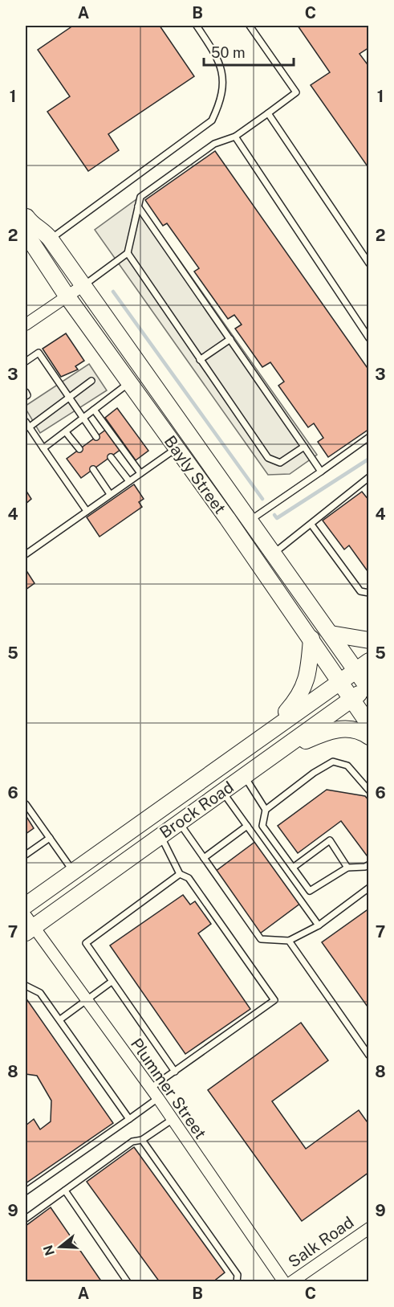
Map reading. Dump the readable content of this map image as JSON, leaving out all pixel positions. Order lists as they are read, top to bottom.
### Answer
{
  "streets": {
    "main road": ["Bayly Street", "Brock Road"],
    "street": ["Plummer Street", "Salk Road"]
  },
  "crossings": [
    ["Bayly Street", "Brock Road"],
    ["Brock Road", "Plummer Street"]
  ],
  "scale_bar": "50 m",
  "north": "left",
  "grid": {
    "columns": ["A", "B", "C"],
    "rows": [
      "1",
      "2",
      "3",
      "4",
      "5",
      "6",
      "7",
      "8",
      "9"
    ]
  }
}
